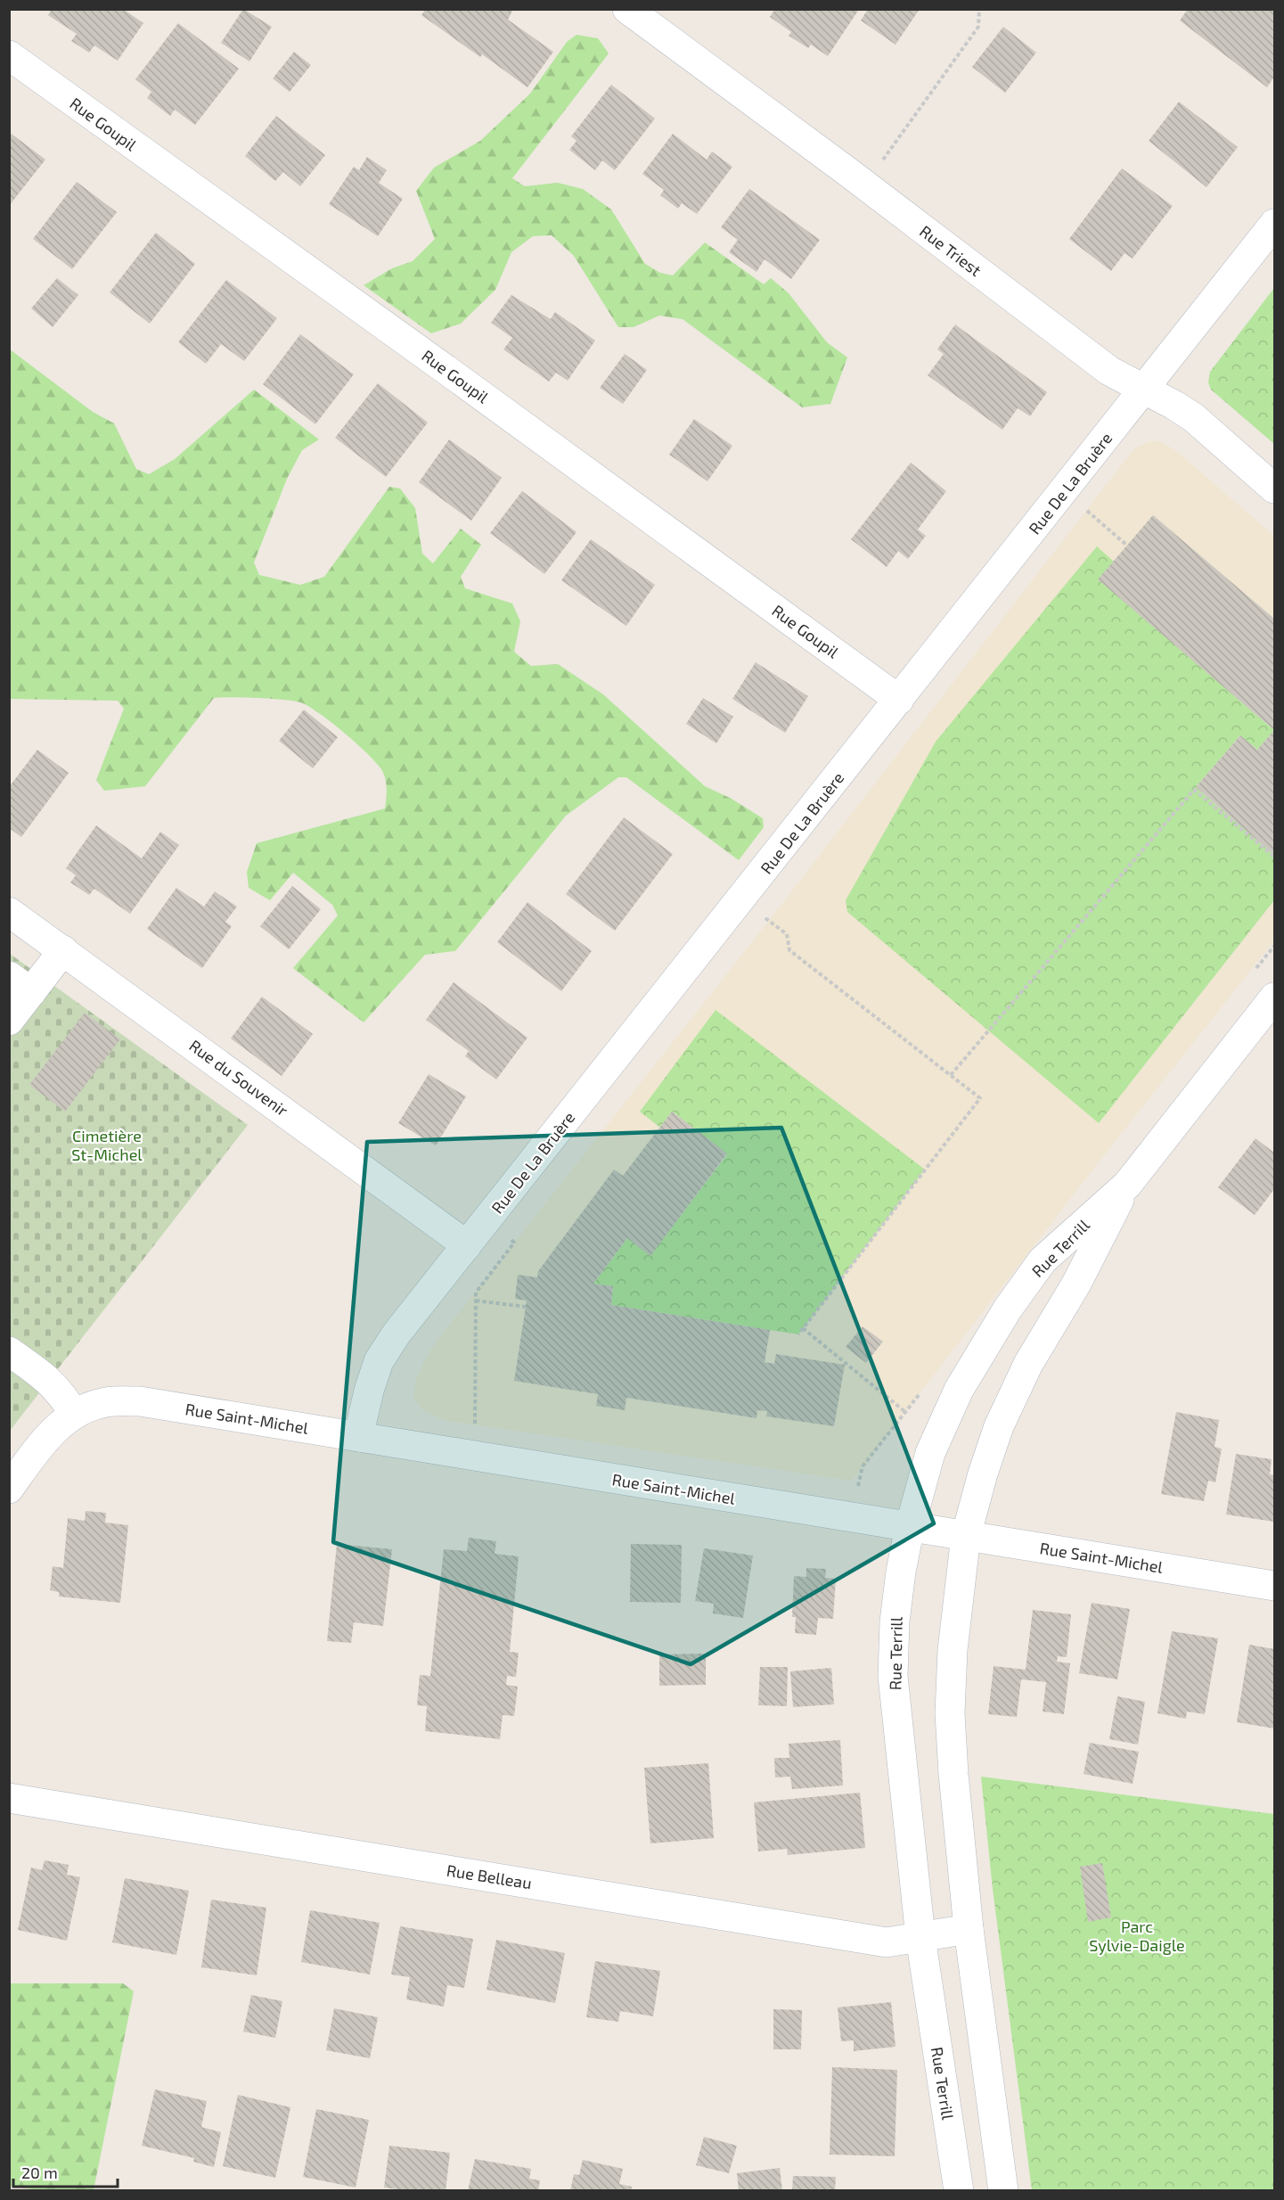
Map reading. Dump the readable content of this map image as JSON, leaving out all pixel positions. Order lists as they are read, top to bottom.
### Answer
{
  "streets": {
    "street": [
      "Rue Goupil",
      "Rue Triest",
      "Rue De La Bruère",
      "Rue du Souvenir",
      "Rue Terrill",
      "Rue Saint-Michel",
      "Rue Belleau"
    ]
  },
  "crossings": [
    ["Rue Goupil", "Rue De La Bruère"],
    ["Rue Triest", "Rue De La Bruère"],
    ["Rue De La Bruère", "Rue du Souvenir"],
    ["Rue De La Bruère", "Rue Saint-Michel"],
    ["Rue Terrill", "Rue Saint-Michel"],
    ["Rue Terrill", "Rue Belleau"]
  ],
  "parks": ["Cimetière St-Michel", "Parc Sylvie-Daigle"],
  "scale_bar": "20 m"
}
